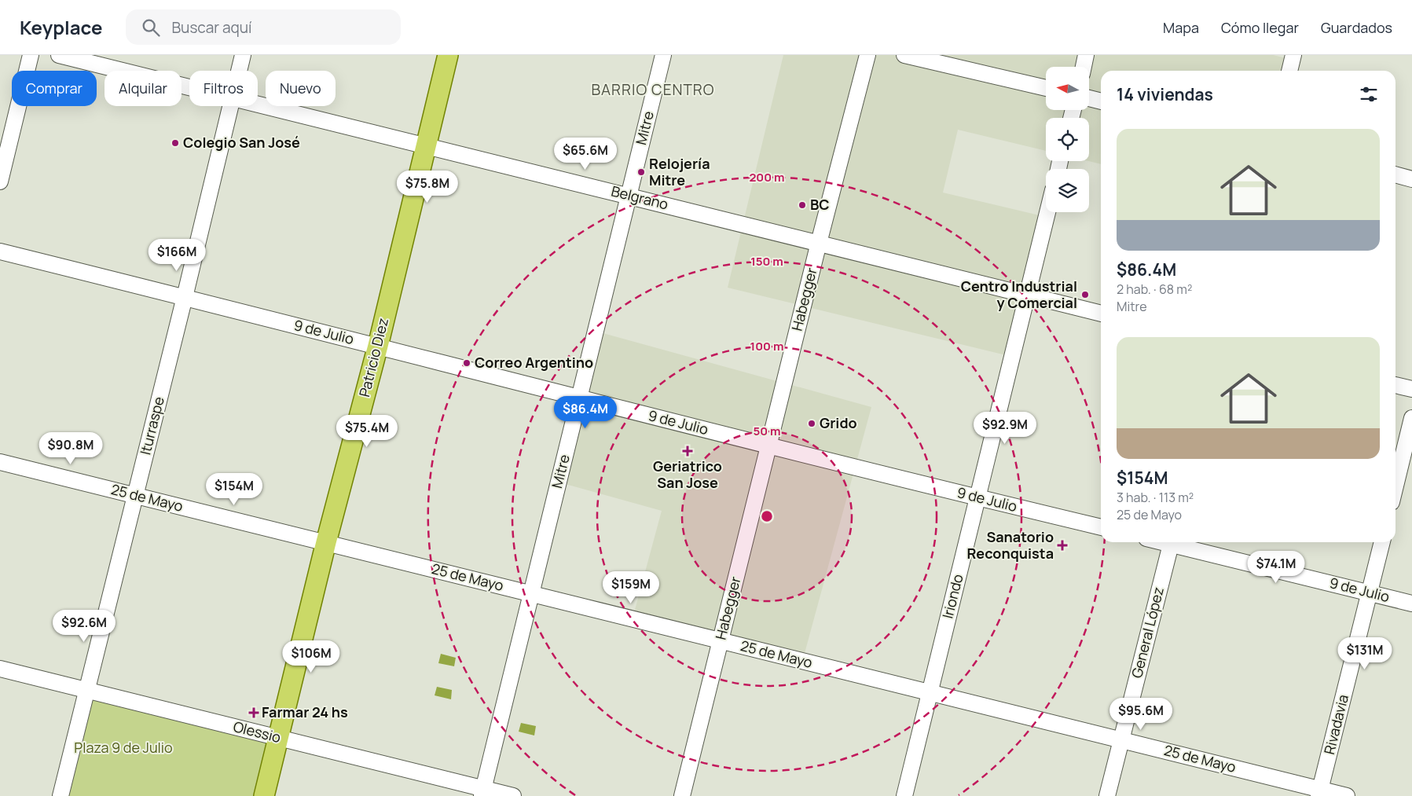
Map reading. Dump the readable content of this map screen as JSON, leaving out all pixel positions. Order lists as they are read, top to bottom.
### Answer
{
  "streets": {
    "main road": ["Patricio Diez"],
    "street": [
      "Mitre",
      "Belgrano",
      "Habegger",
      "9 de Julio",
      "Iturraspe",
      "25 de Mayo",
      "Iriondo",
      "General López",
      "Rivadavia",
      "Olessio"
    ]
  },
  "crossings": [
    ["Mitre", "Belgrano"],
    ["Mitre", "9 de Julio"],
    ["Mitre", "25 de Mayo"],
    ["Mitre", "Olessio"],
    ["Belgrano", "Habegger"],
    ["Belgrano", "Patricio Diez"],
    ["Belgrano", "Iriondo"],
    ["Habegger", "9 de Julio"],
    ["Habegger", "25 de Mayo"],
    ["9 de Julio", "Patricio Diez"],
    ["9 de Julio", "Iturraspe"],
    ["9 de Julio", "Iriondo"],
    ["9 de Julio", "Rivadavia"],
    ["Patricio Diez", "25 de Mayo"],
    ["Patricio Diez", "Olessio"],
    ["Iturraspe", "25 de Mayo"],
    ["Iturraspe", "Olessio"],
    ["25 de Mayo", "Iriondo"],
    ["25 de Mayo", "General López"],
    ["25 de Mayo", "Rivadavia"]
  ],
  "districts": ["BARRIO CENTRO"],
  "parks": ["Plaza 9 de Julio"],
  "places": {
    "other": [
      "Colegio San José",
      "Relojería Mitre",
      "BC",
      "Centro Industrial y Comercial",
      "Correo Argentino",
      "Grido"
    ],
    "health": ["Geriatrico San Jose", "Sanatorio Reconquista", "Farmar 24 hs"]
  },
  "north": "left",
  "page": {
    "header": "Keyplace",
    "search": "Buscar aquí",
    "nav": ["Mapa", "Cómo llegar", "Guardados"],
    "chip": [
      "Comprar",
      "Alquilar",
      "Filtros",
      "Nuevo"
    ],
    "heading": "14 viviendas",
    "list": [
      {
        "name": "$86.4M",
        "note": "2 hab. · 68 m² · Mitre"
      },
      {
        "name": "$154M",
        "note": "3 hab. · 113 m² · 25 de Mayo"
      }
    ],
    "price": [
      "$65.6M",
      "$75.8M",
      "$166M",
      "$86.4M",
      "$92.9M",
      "$75.4M",
      "$90.8M",
      "$154M",
      "$74.1M",
      "$159M",
      "$92.6M",
      "$131M",
      "$106M",
      "$95.6M"
    ]
  },
  "rings": [
    "200 m",
    "150 m",
    "100 m",
    "50 m"
  ]
}
